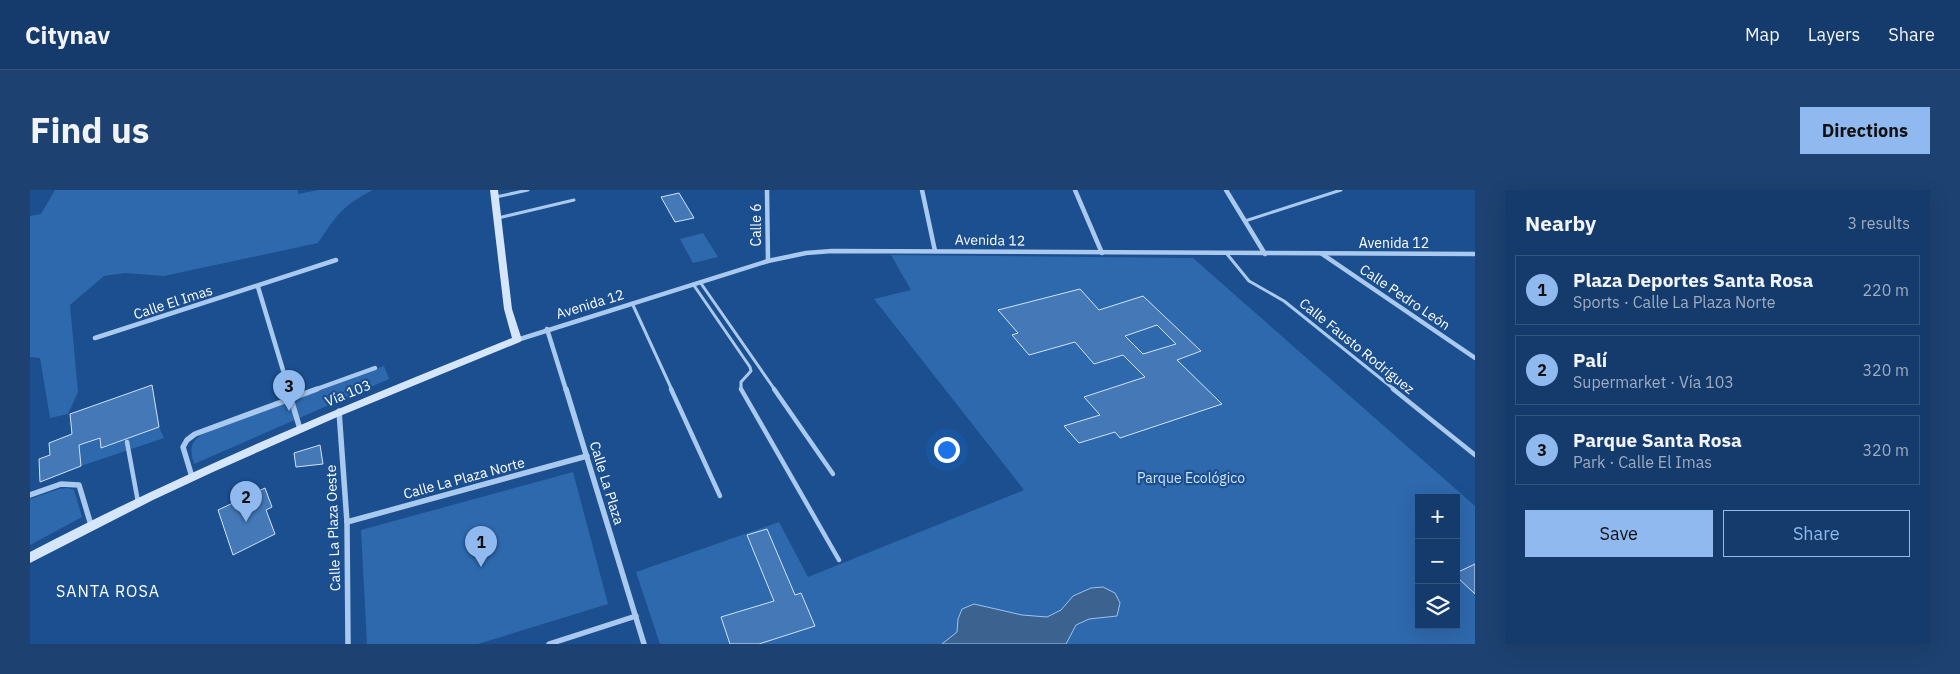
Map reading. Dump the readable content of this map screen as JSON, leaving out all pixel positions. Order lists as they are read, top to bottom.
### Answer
{
  "streets": {
    "main road": ["Vía 103"],
    "street": [
      "Calle 6",
      "Avenida 12",
      "Calle Pedro León",
      "Calle El Imas",
      "Calle La Plaza Norte",
      "Calle La Plaza",
      "Calle La Plaza Oeste"
    ],
    "lane": ["Calle Fausto Rodríguez"]
  },
  "crossings": [
    ["Calle 6", "Avenida 12"],
    ["Avenida 12", "Calle Pedro León"],
    ["Avenida 12", "Calle Fausto Rodríguez"],
    ["Avenida 12", "Vía 103"],
    ["Avenida 12", "Calle La Plaza"],
    ["Vía 103", "Calle La Plaza Oeste"],
    ["Calle La Plaza Norte", "Calle La Plaza"],
    ["Calle La Plaza Norte", "Calle La Plaza Oeste"]
  ],
  "districts": ["SANTA ROSA"],
  "parks": ["Parque Ecológico"],
  "page": {
    "header": "Citynav",
    "nav": ["Map", "Layers", "Share"],
    "title": "Find us",
    "buttons": [
      "Directions",
      ["Save", "Share"]
    ],
    "heading": ["Nearby", "3 results"],
    "list": [
      {
        "mark": "1",
        "name": "Plaza Deportes Santa Rosa",
        "note": "Sports · Calle La Plaza Norte",
        "value": "220 m"
      },
      {
        "mark": "2",
        "name": "Palí",
        "note": "Supermarket · Vía 103",
        "value": "320 m"
      },
      {
        "mark": "3",
        "name": "Parque Santa Rosa",
        "note": "Park · Calle El Imas",
        "value": "320 m"
      }
    ],
    "pins": ["3", "2", "1"],
    "map_buttons": ["+", "−"]
  }
}
